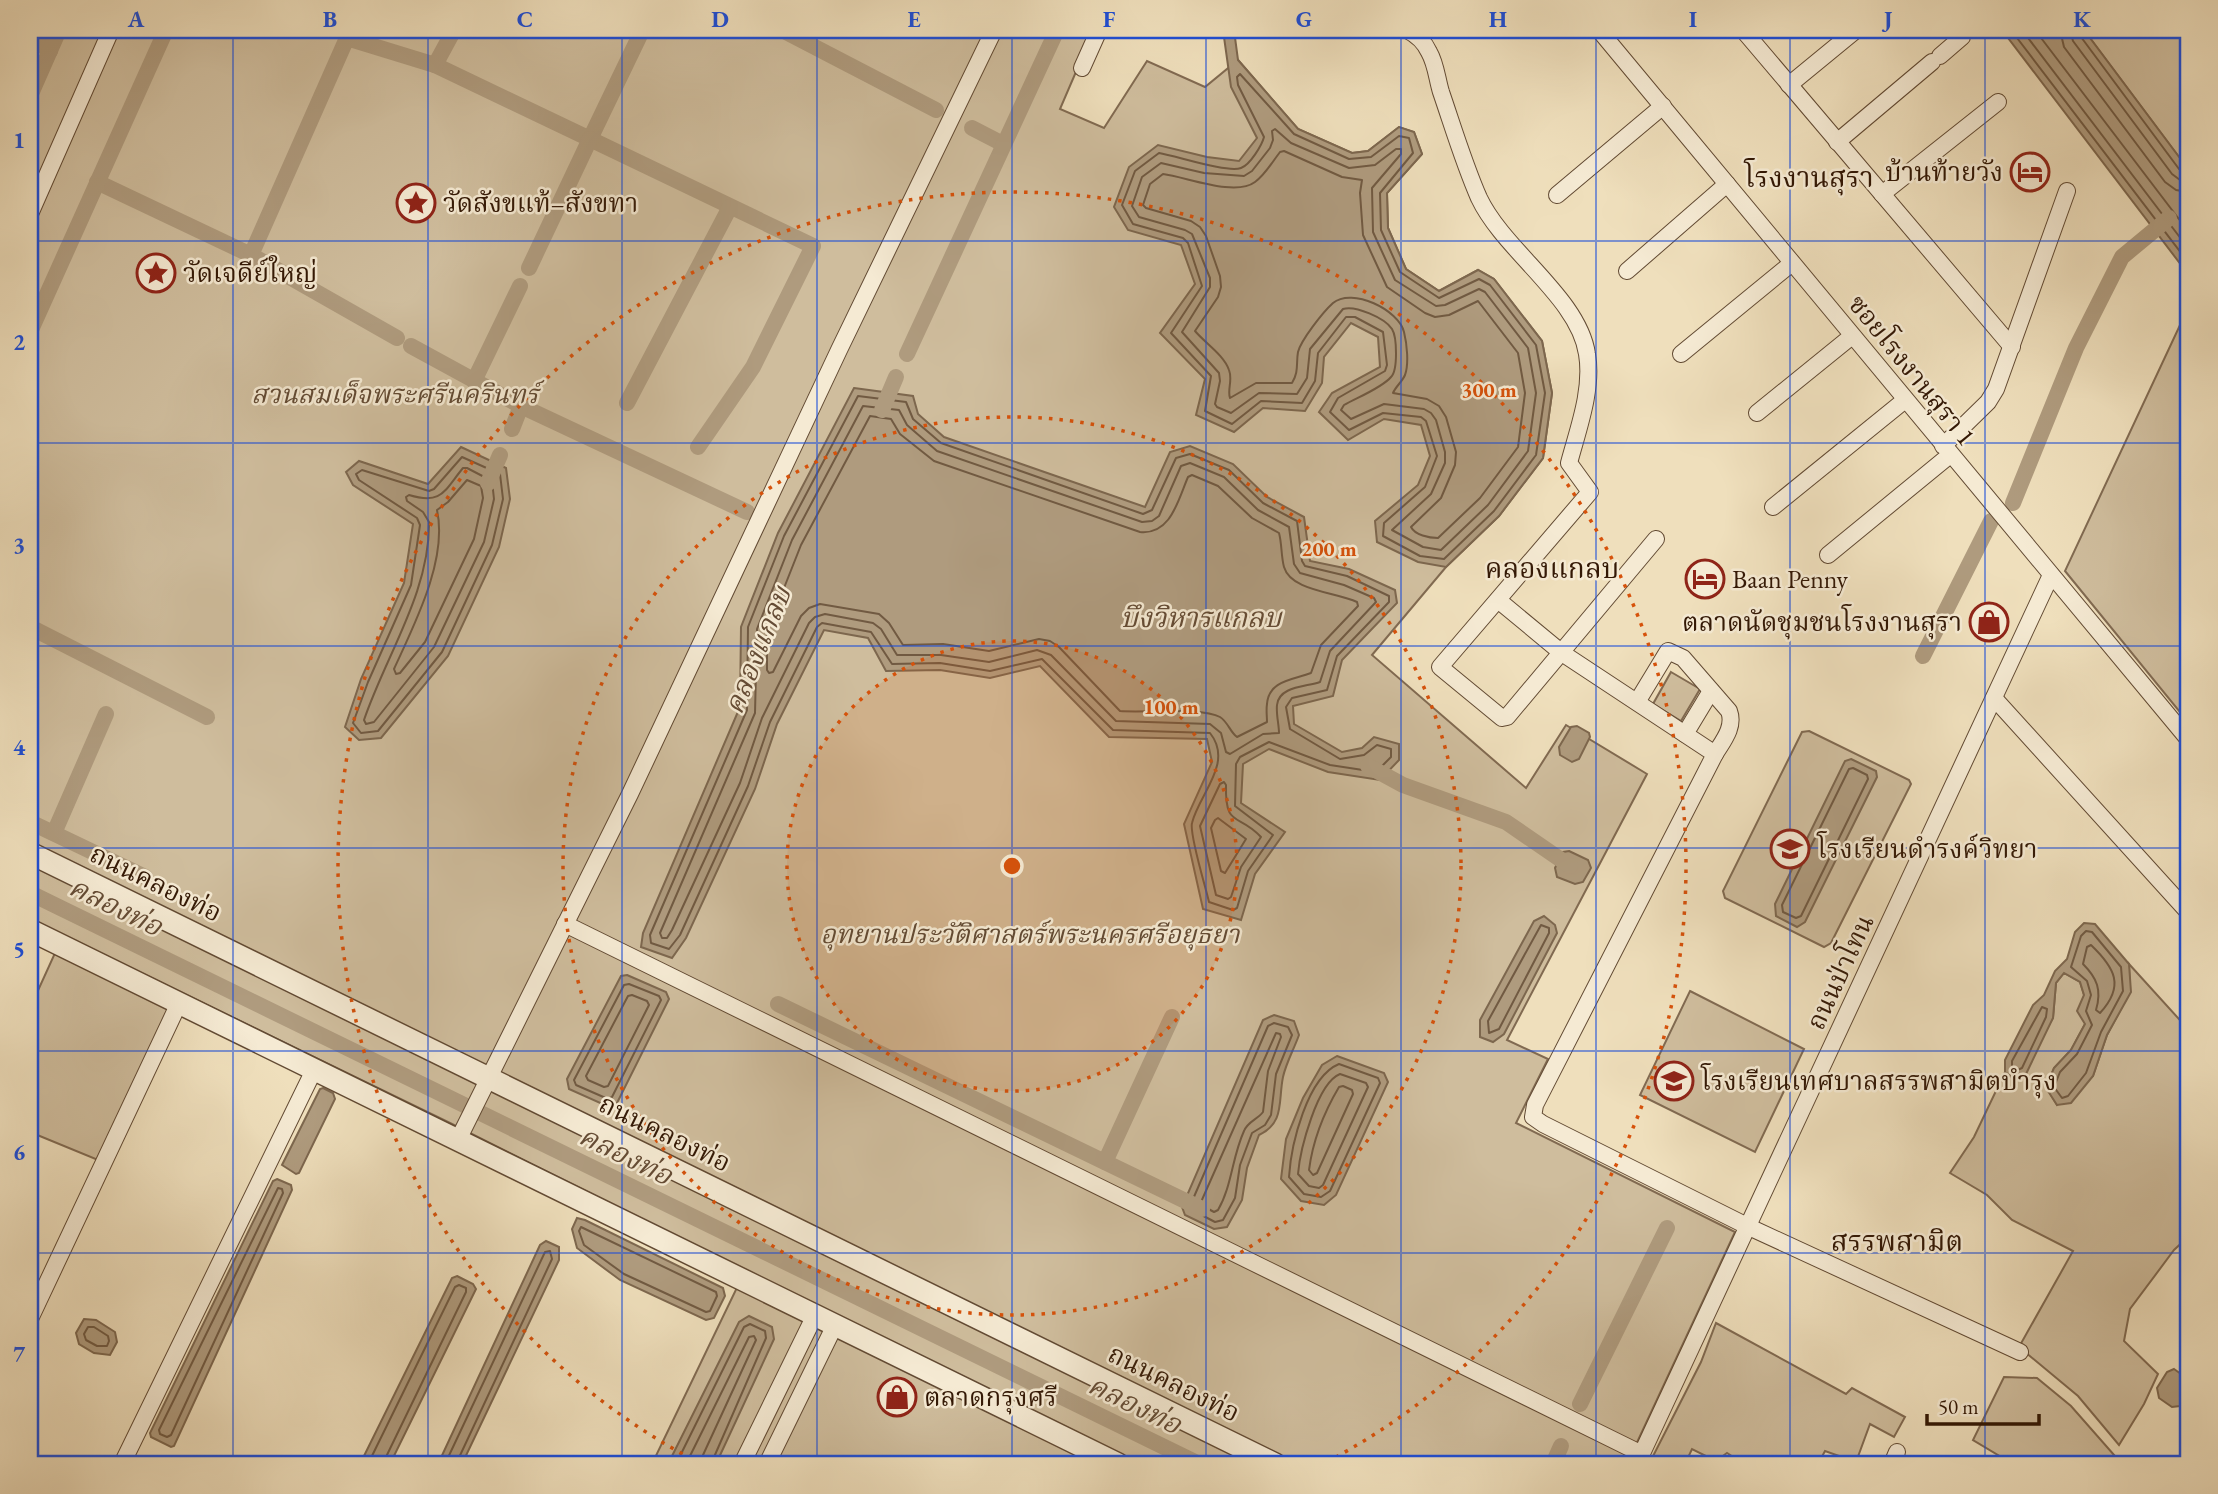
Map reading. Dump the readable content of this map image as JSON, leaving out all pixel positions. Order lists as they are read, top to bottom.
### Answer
{
  "streets": {
    "street": ["ซอยโรงงานสุรา 1", "ถนนคลองท่อ", "ถนนป่าโทน"]
  },
  "crossings": [
    ["ซอยโรงงานสุรา 1", "ถนนป่าโทน"]
  ],
  "districts": ["โรงงานสุรา", "คลองแกลบ", "สรรพสามิต"],
  "water": ["บึงวิหารแกลบ", "คลองแกลบ", "คลองท่อ"],
  "parks": ["สวนสมเด็จพระศรีนครินทร์", "อุทยานประวัติศาสตร์พระนครศรีอยุธยา"],
  "places": {
    "hotel": ["บ้านท้ายวัง", "Baan Penny"],
    "place": ["วัดสังขแท้–สังขทา", "วัดเจดีย์ใหญ่"],
    "shop": ["ตลาดนัดชุมชนโรงงานสุรา", "ตลาดกรุงศรี"],
    "school or university": ["โรงเรียนดำรงค์วิทยา", "โรงเรียนเทศบาลสรรพสามิตบำรุง"]
  },
  "scale_bar": "50 m",
  "grid": {
    "columns": [
      "A",
      "B",
      "C",
      "D",
      "E",
      "F",
      "G",
      "H",
      "I",
      "J",
      "K"
    ],
    "rows": [
      "1",
      "2",
      "3",
      "4",
      "5",
      "6",
      "7"
    ]
  },
  "rings": ["300 m", "200 m", "100 m"]
}
